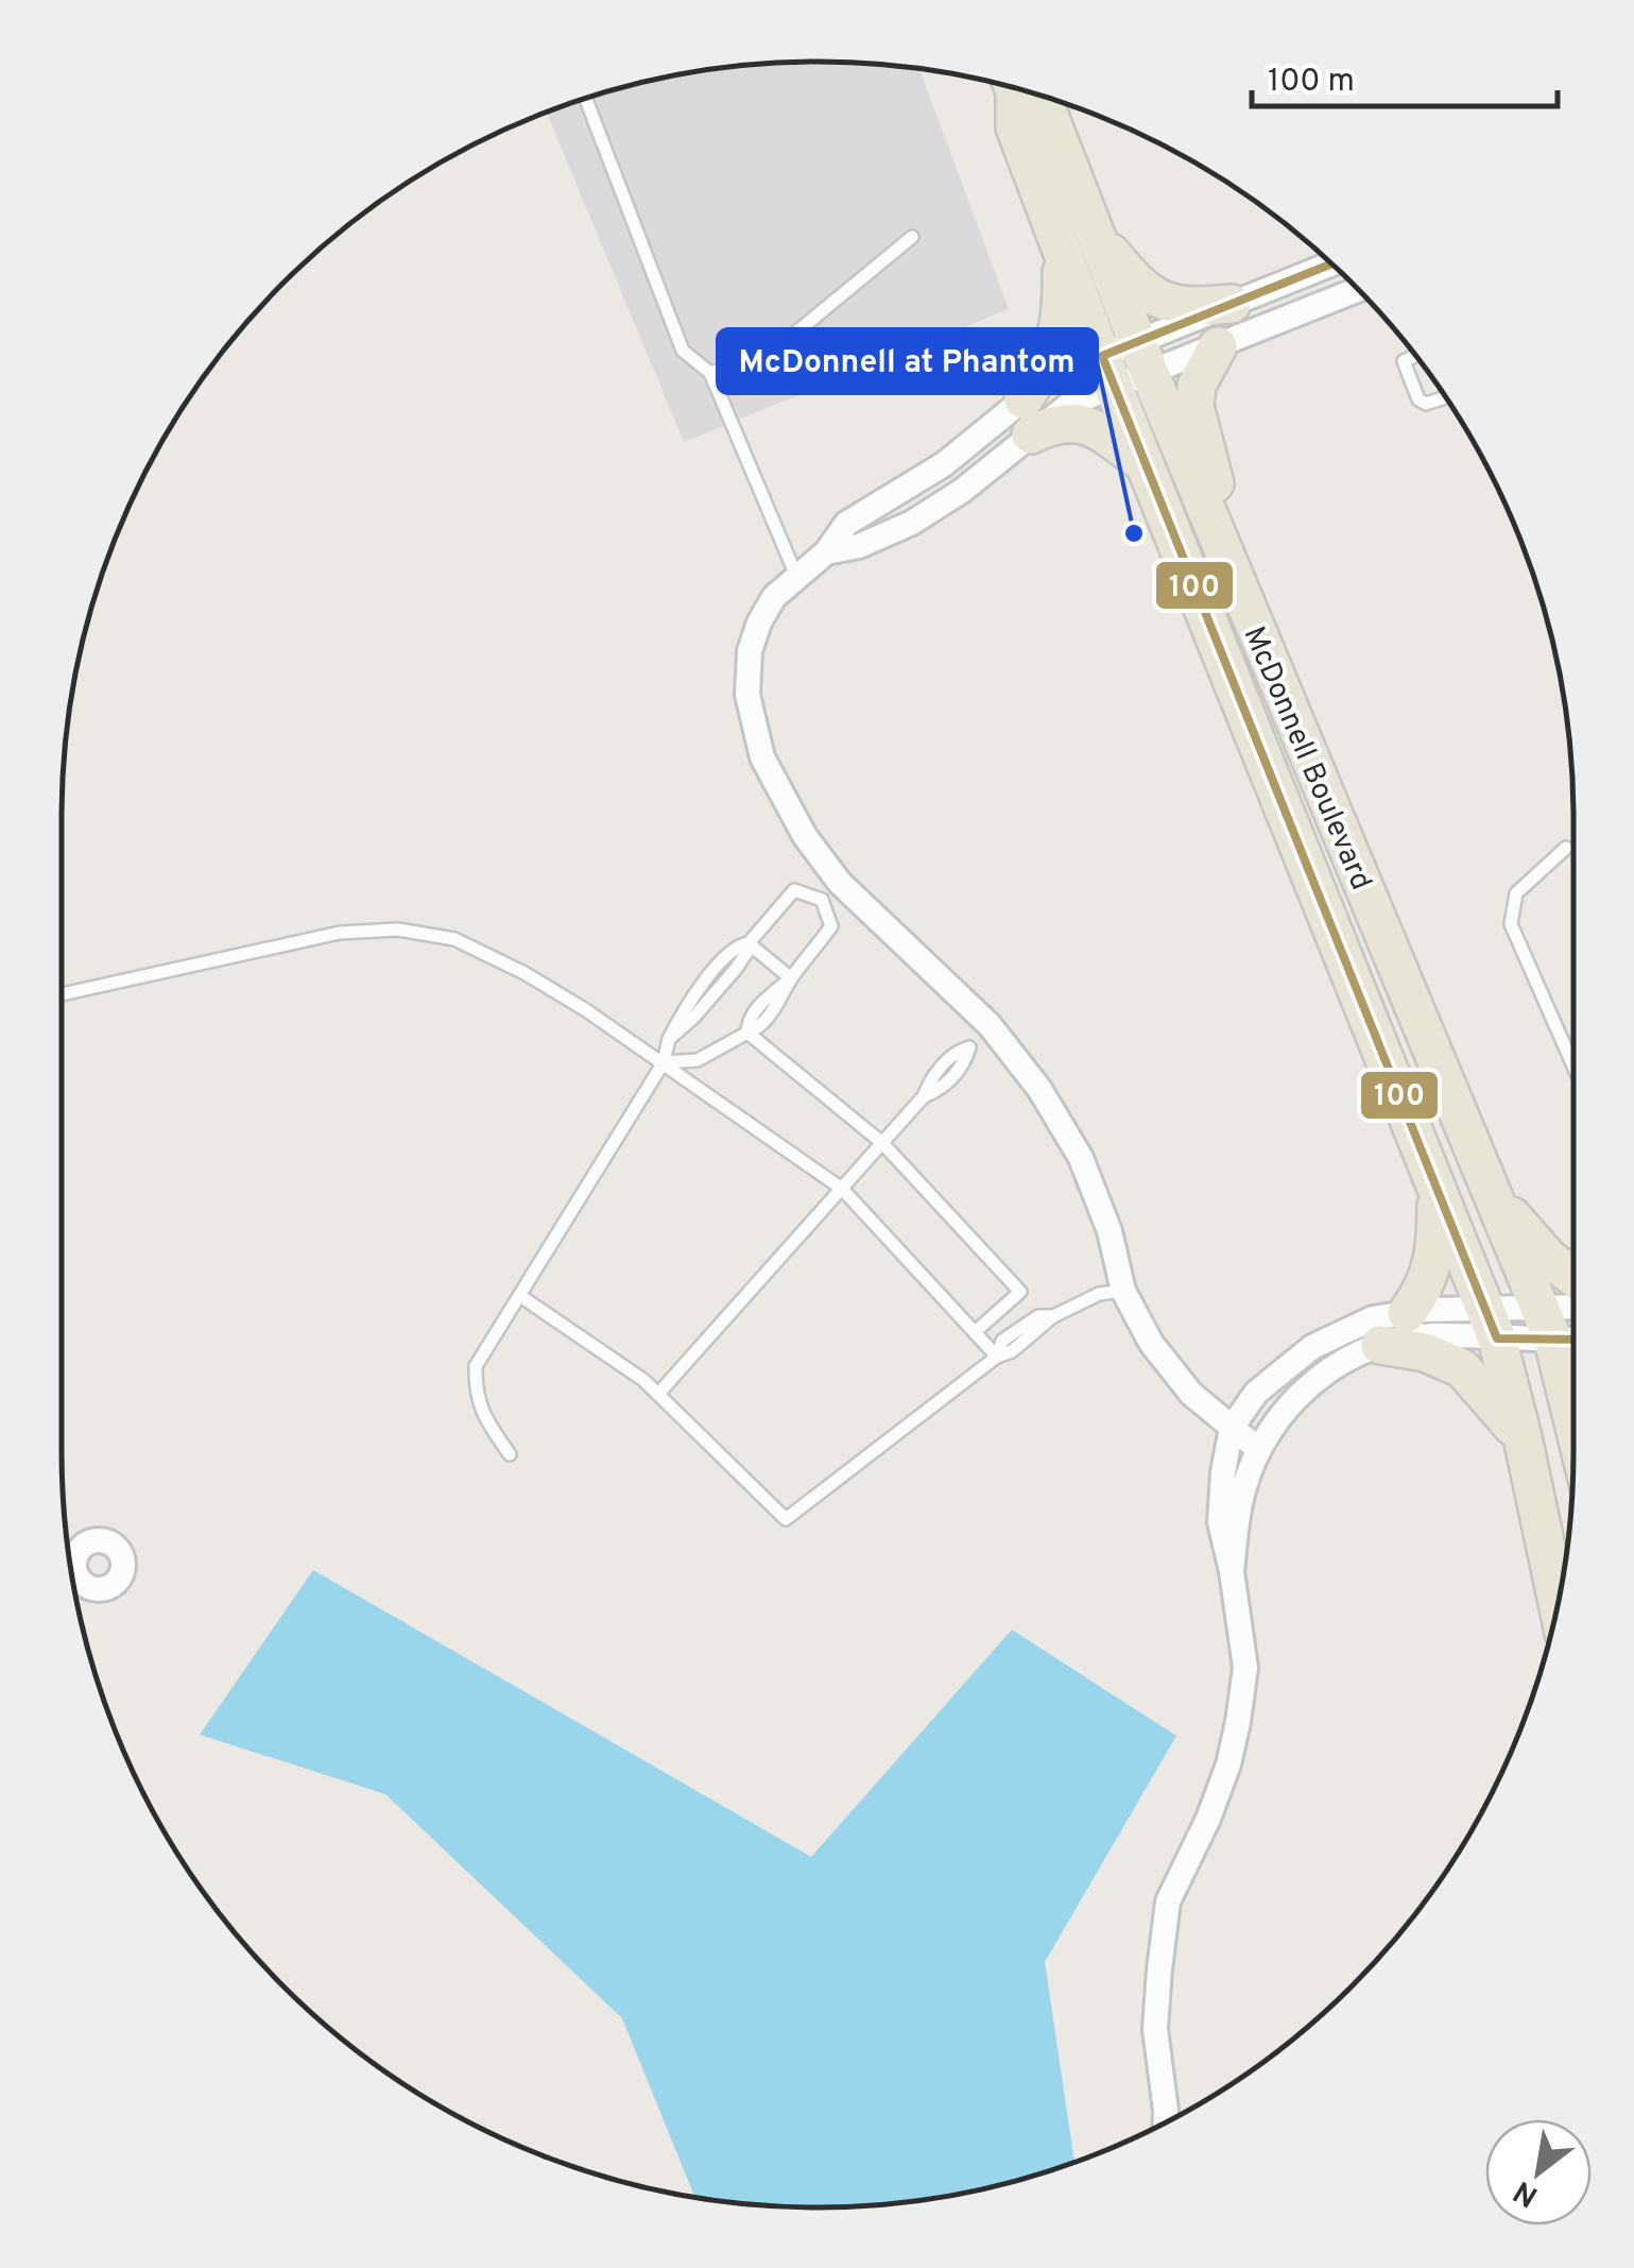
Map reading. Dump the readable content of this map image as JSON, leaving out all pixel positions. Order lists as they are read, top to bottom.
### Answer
{
  "streets": {
    "main road": ["McDonnell Boulevard"]
  },
  "places": ["McDonnell at Phantom"],
  "lines": ["transit line 100"],
  "scale_bar": "100 m",
  "north": "bottom left"
}
